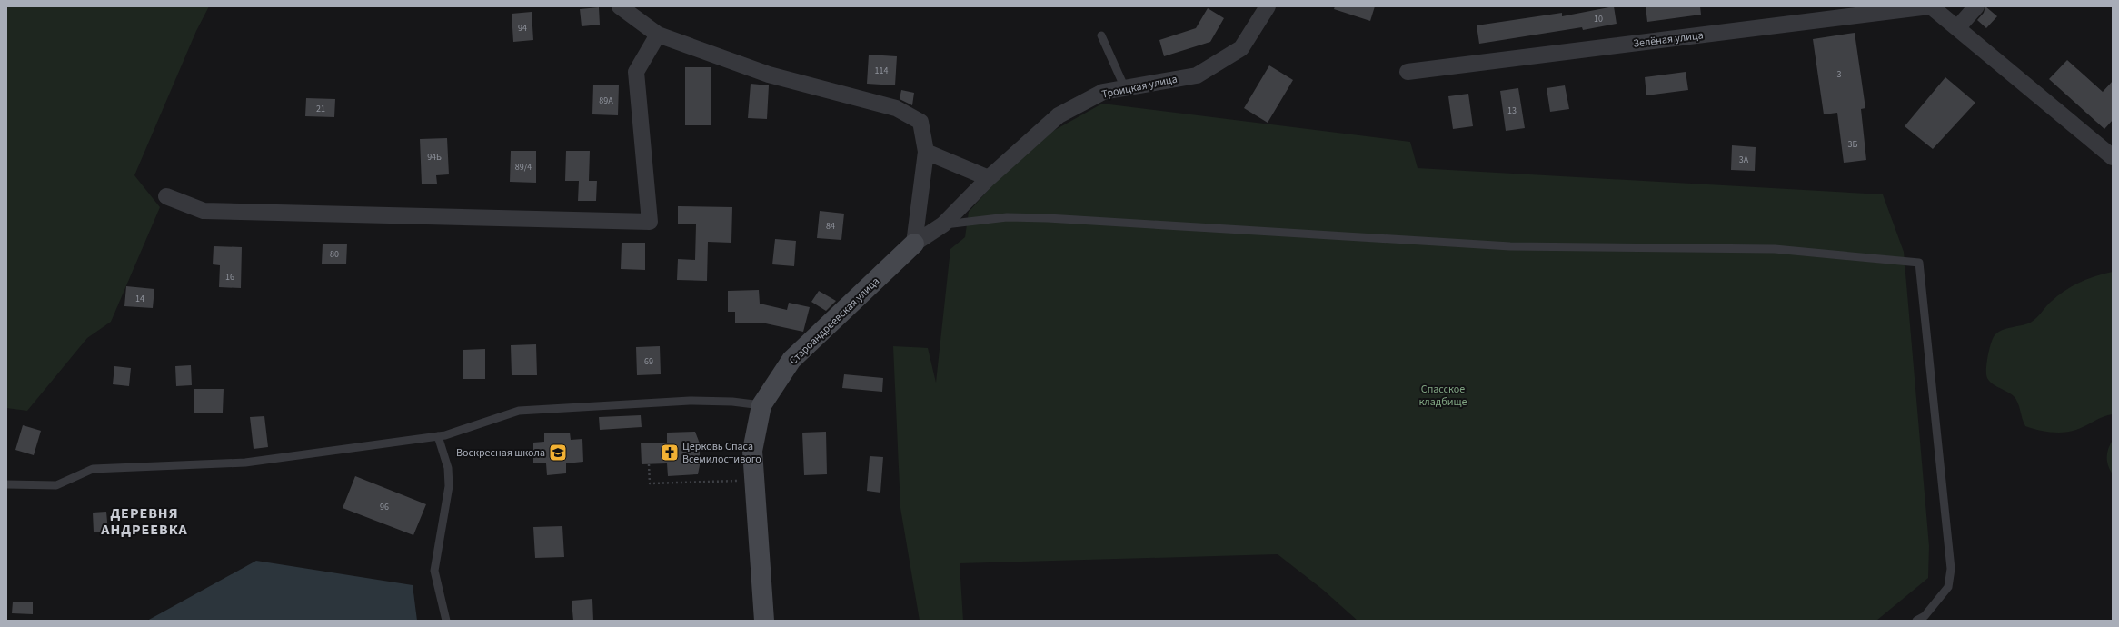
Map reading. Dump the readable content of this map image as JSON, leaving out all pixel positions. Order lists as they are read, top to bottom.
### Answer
{
  "streets": {
    "street": ["Зелёная улица", "Троицкая улица", "Староандреевская улица"]
  },
  "crossings": [
    ["Троицкая улица", "Староандреевская улица"]
  ],
  "districts": ["ДЕРЕВНЯ АНДРЕЕВКА"],
  "parks": ["Спасское кладбище"],
  "places": {
    "school or university": ["Воскресная школа"],
    "church": ["Церковь Спаса Всемилостивого"]
  },
  "house_numbers": [
    "10",
    "94",
    "114",
    "3",
    "89А",
    "21",
    "13",
    "3Б",
    "94Б",
    "3А",
    "89/4",
    "84",
    "80",
    "16",
    "14",
    "69",
    "96"
  ]
}
